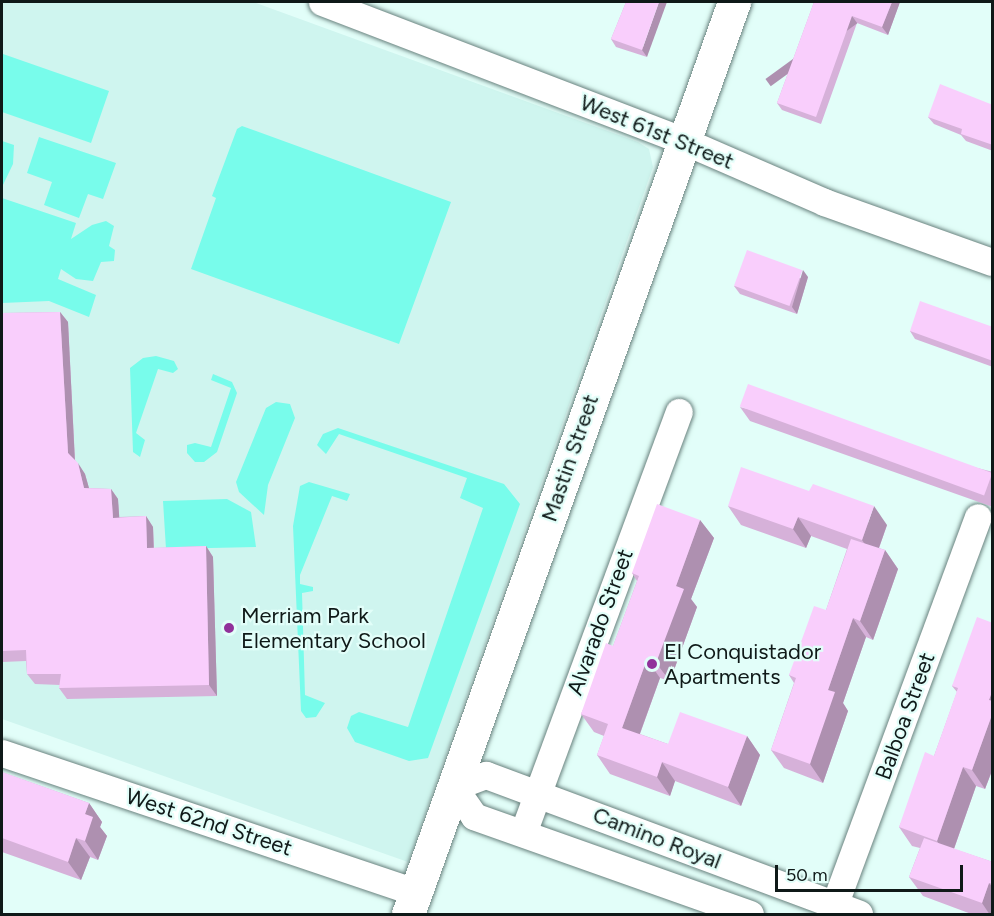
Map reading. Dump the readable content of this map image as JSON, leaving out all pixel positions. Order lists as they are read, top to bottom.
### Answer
{
  "streets": {
    "street": [
      "West 61st Street",
      "Mastin Street",
      "Alvarado Street",
      "Balboa Street",
      "West 62nd Street",
      "Camino Royal"
    ]
  },
  "crossings": [
    ["West 61st Street", "Mastin Street"],
    ["Mastin Street", "West 62nd Street"],
    ["Mastin Street", "Camino Royal"],
    ["Alvarado Street", "Camino Royal"],
    ["Balboa Street", "Camino Royal"]
  ],
  "places": ["Merriam Park Elementary School", "El Conquistador Apartments"],
  "scale_bar": "50 m"
}
